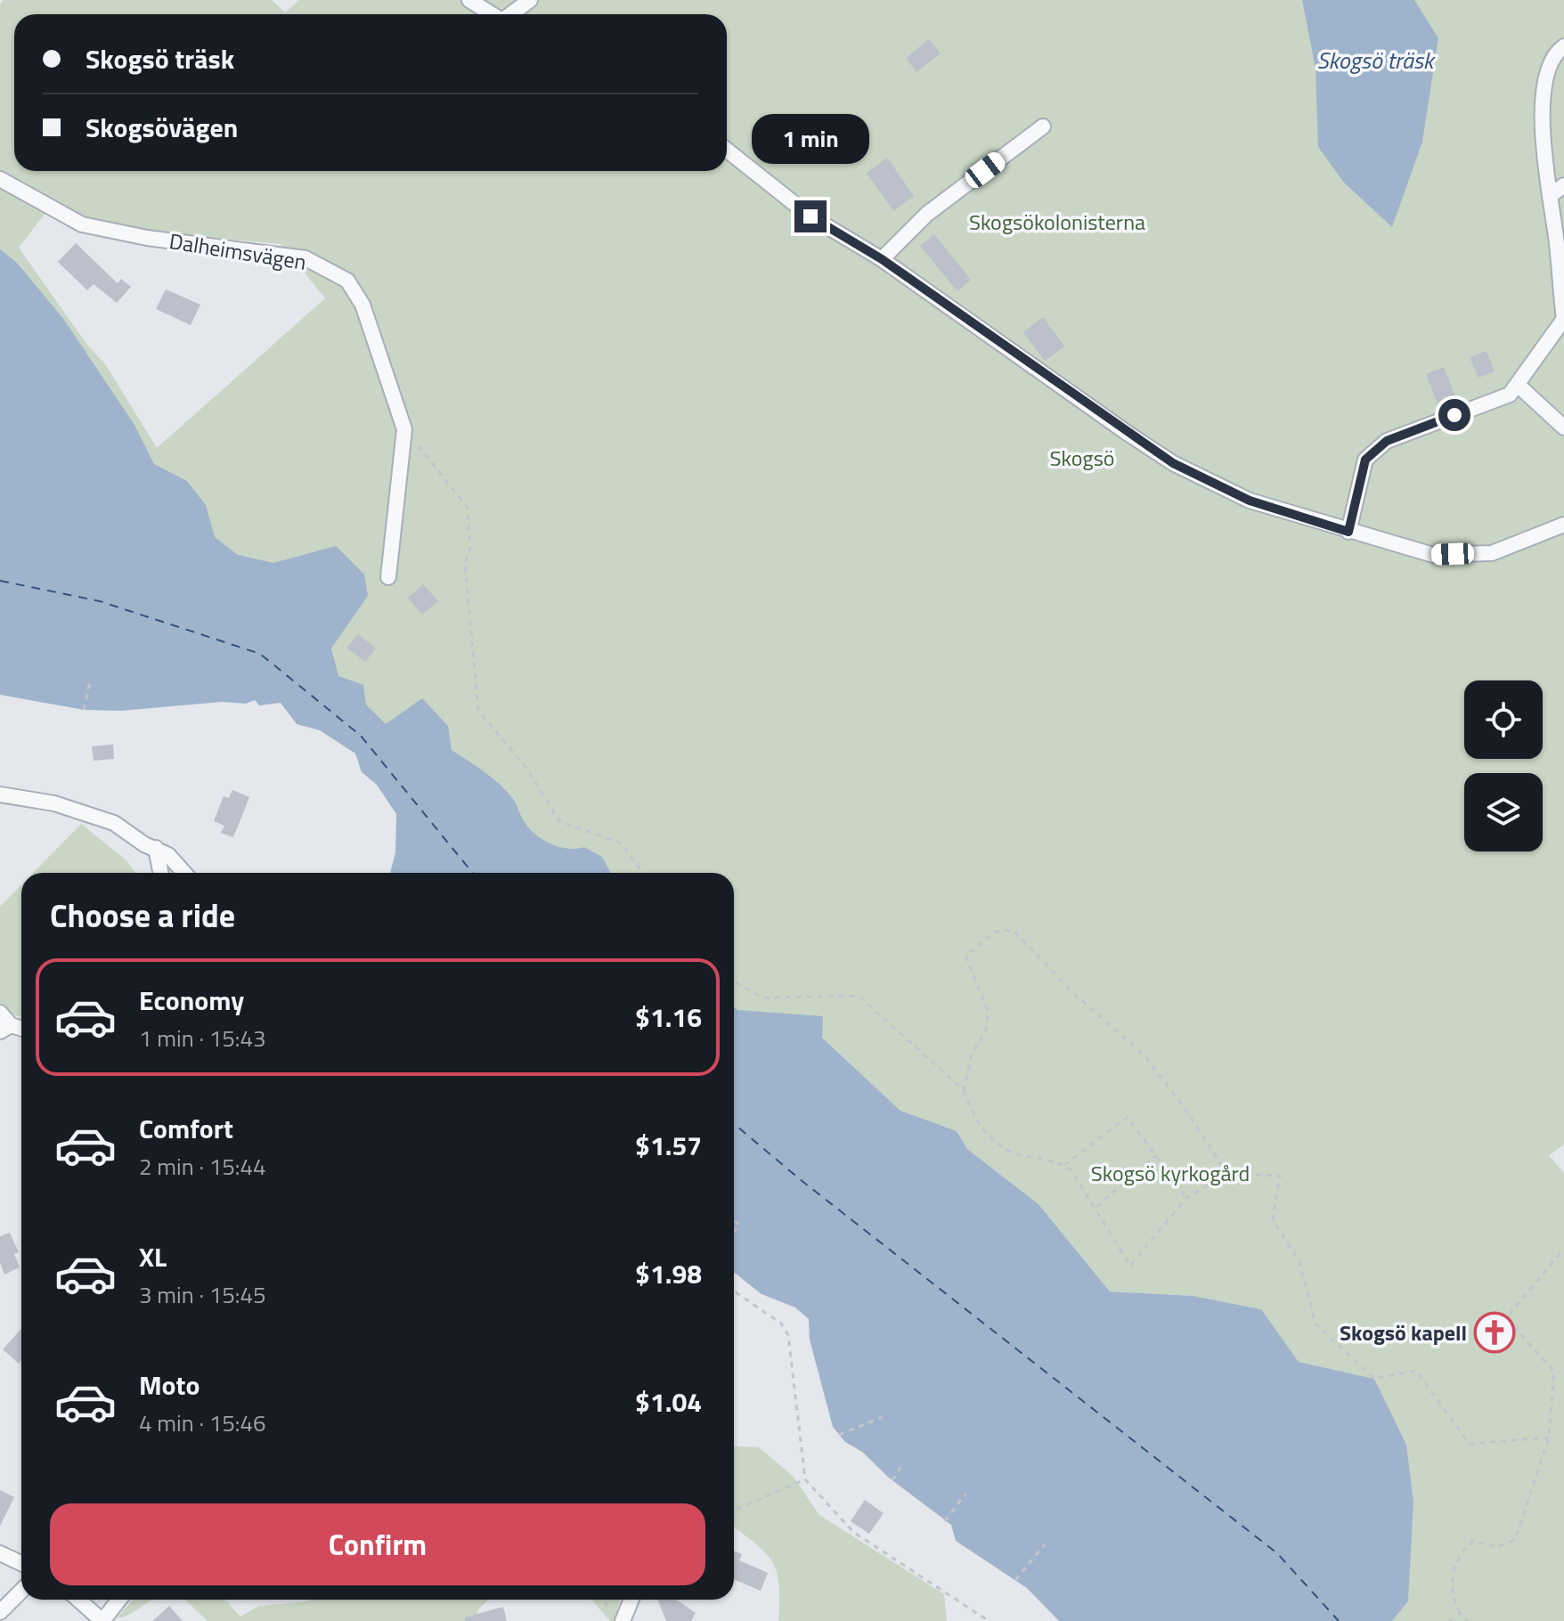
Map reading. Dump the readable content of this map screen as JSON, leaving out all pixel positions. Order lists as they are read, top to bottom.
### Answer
{
  "streets": {
    "street": ["Dalheimsvägen"]
  },
  "water": ["Skogsö träsk"],
  "parks": ["Skogsökolonisterna", "Skogsö", "Skogsö kyrkogård"],
  "places": {
    "church": ["Skogsö kapell"]
  },
  "page": {
    "banner": ["Skogsö träsk", "Skogsövägen"],
    "bubble": "1 min",
    "heading": "Choose a ride",
    "list": [
      {
        "name": "Economy",
        "note": "1 min · 15:43",
        "value": "$1.16"
      },
      {
        "name": "Comfort",
        "note": "2 min · 15:44",
        "value": "$1.57"
      },
      {
        "name": "XL",
        "note": "3 min · 15:45",
        "value": "$1.98"
      },
      {
        "name": "Moto",
        "note": "4 min · 15:46",
        "value": "$1.04"
      }
    ],
    "buttons": "Confirm"
  }
}
